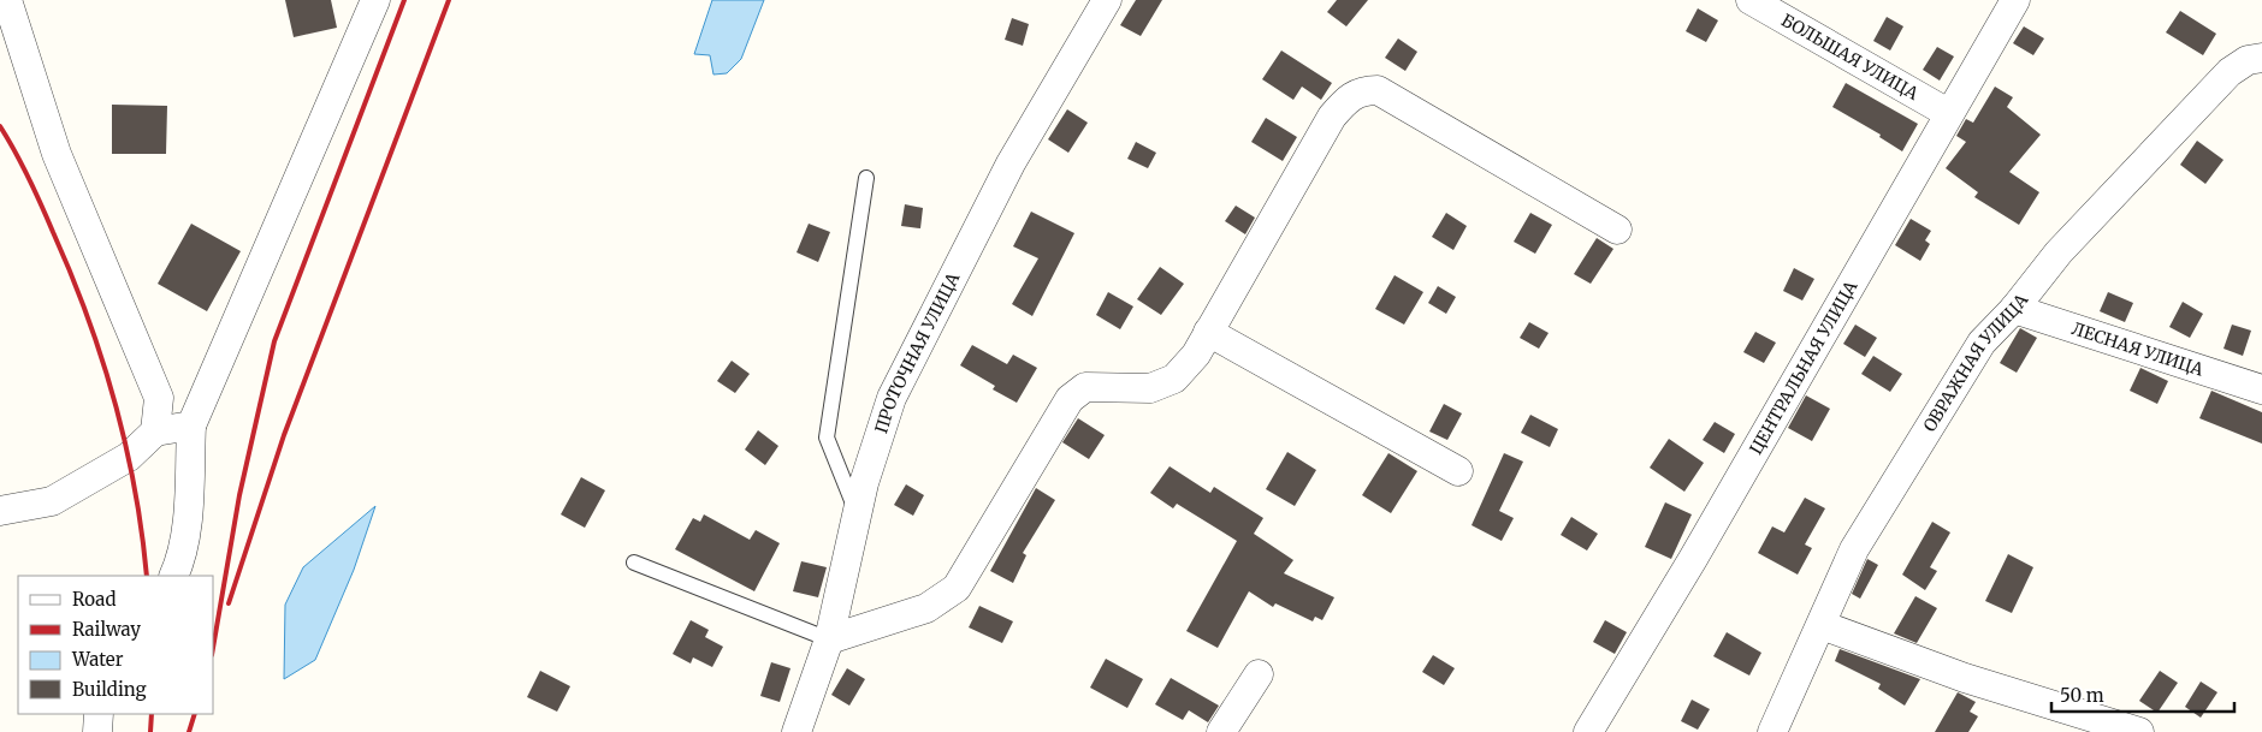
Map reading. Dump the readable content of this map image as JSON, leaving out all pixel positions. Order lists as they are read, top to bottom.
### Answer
{
  "streets": {
    "street": [
      "БОЛЬШАЯ УЛИЦА",
      "ЛЕСНАЯ УЛИЦА",
      "ПРОТОЧНАЯ УЛИЦА",
      "ОВРАЖНАЯ УЛИЦА",
      "ЦЕНТРАЛЬНАЯ УЛИЦА"
    ]
  },
  "crossings": [
    ["БОЛЬШАЯ УЛИЦА", "ЦЕНТРАЛЬНАЯ УЛИЦА"],
    ["ЛЕСНАЯ УЛИЦА", "ОВРАЖНАЯ УЛИЦА"]
  ],
  "legend": [
    "Road",
    "Railway",
    "Water",
    "Building"
  ],
  "scale_bar": "50 m"
}
